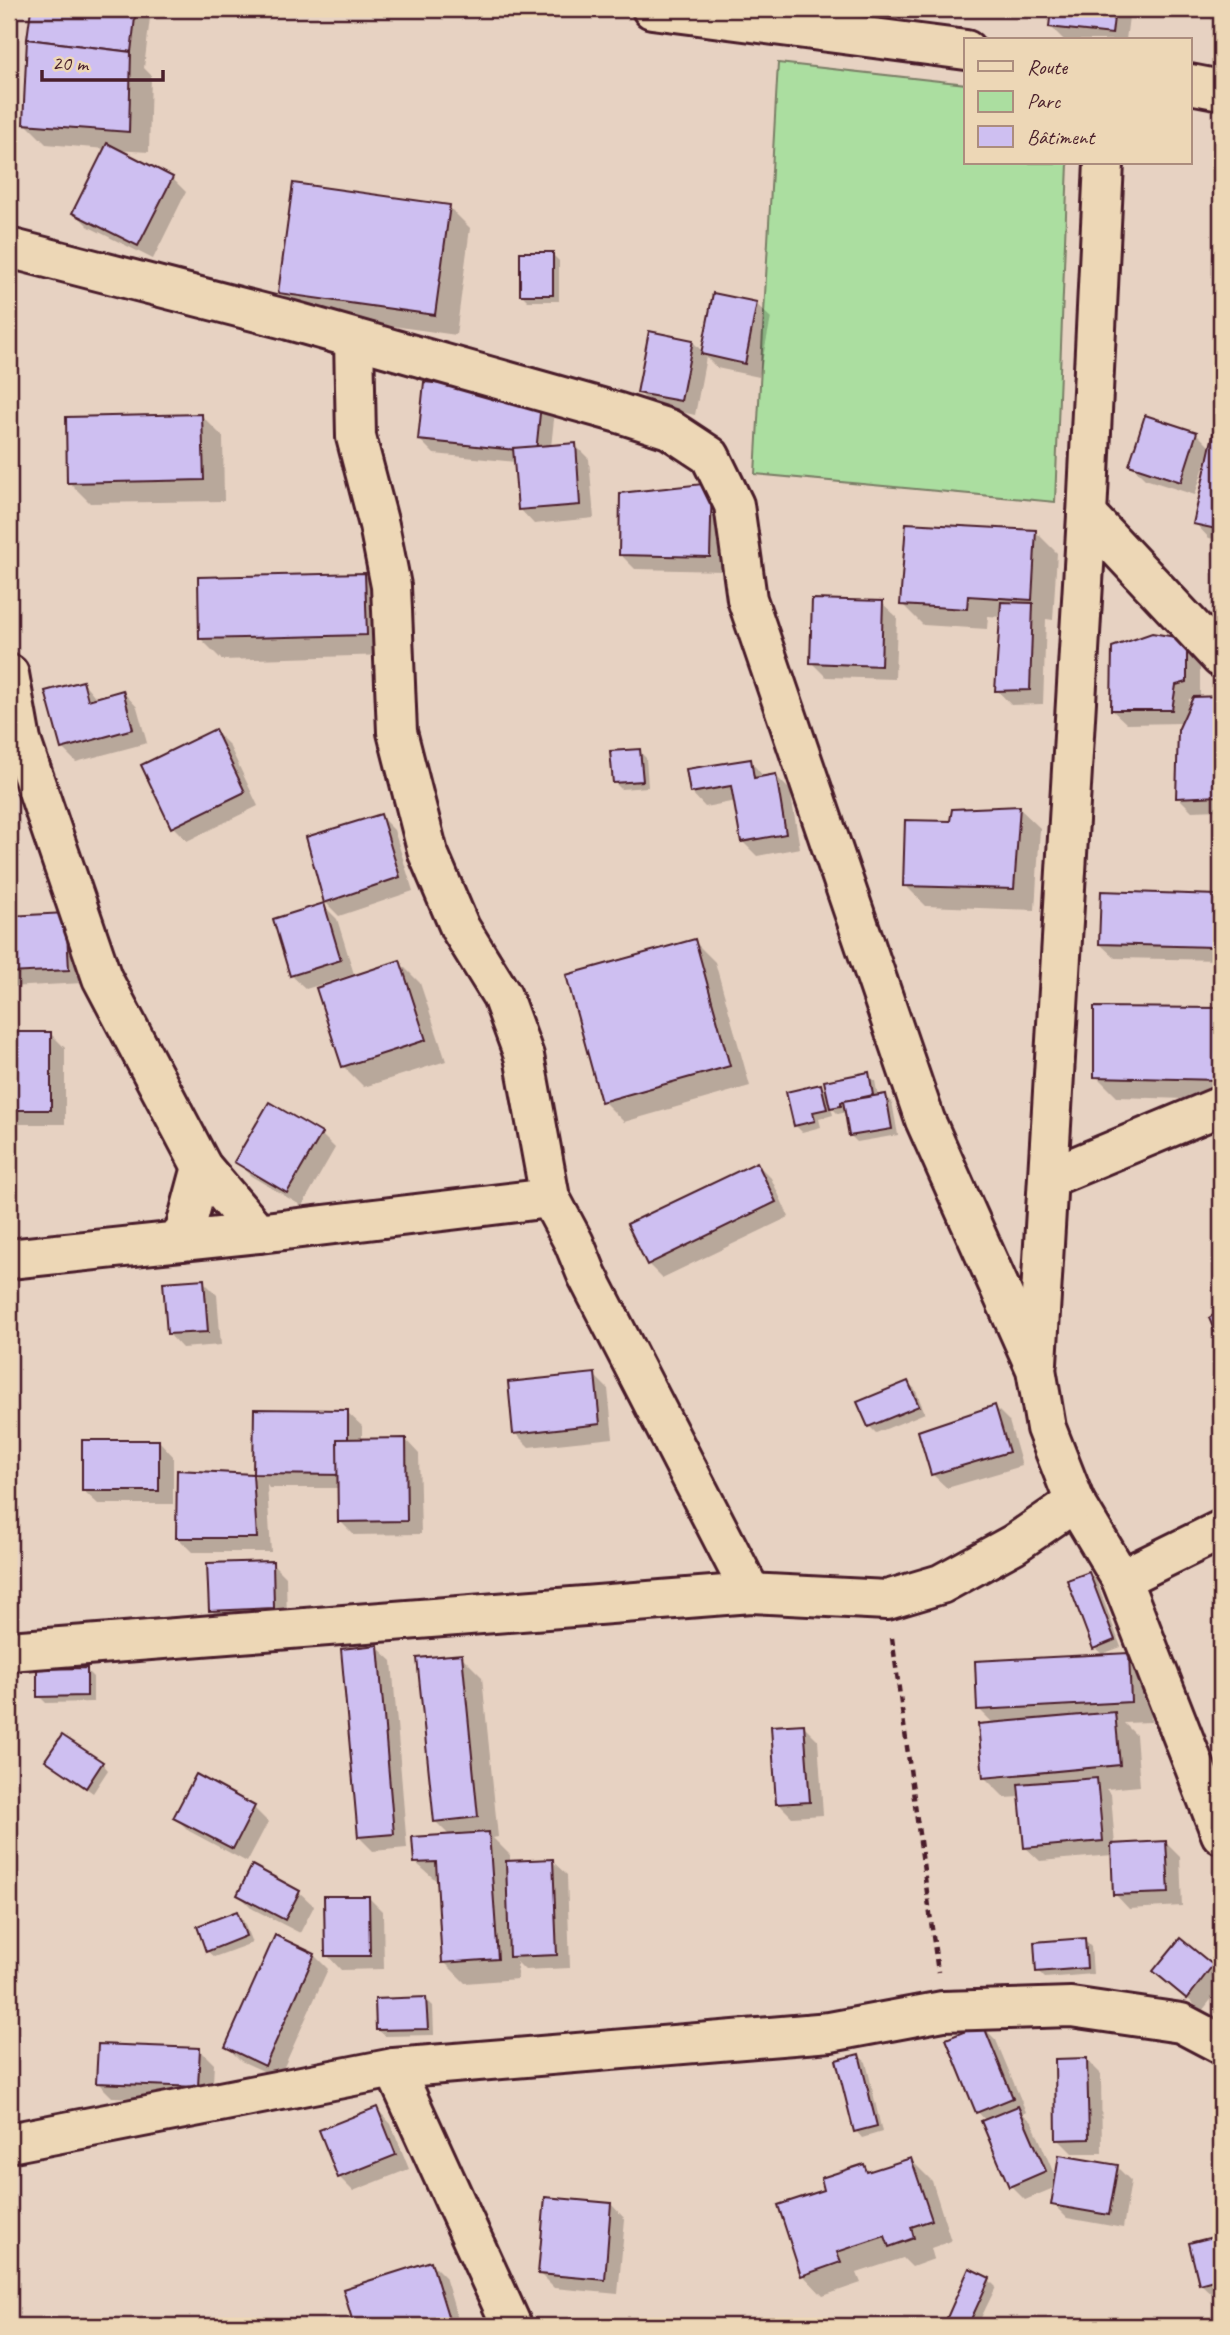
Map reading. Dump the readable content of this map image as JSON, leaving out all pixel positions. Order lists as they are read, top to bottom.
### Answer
{
  "legend": ["Route", "Parc", "Bâtiment"],
  "scale_bar": "20 m"
}
